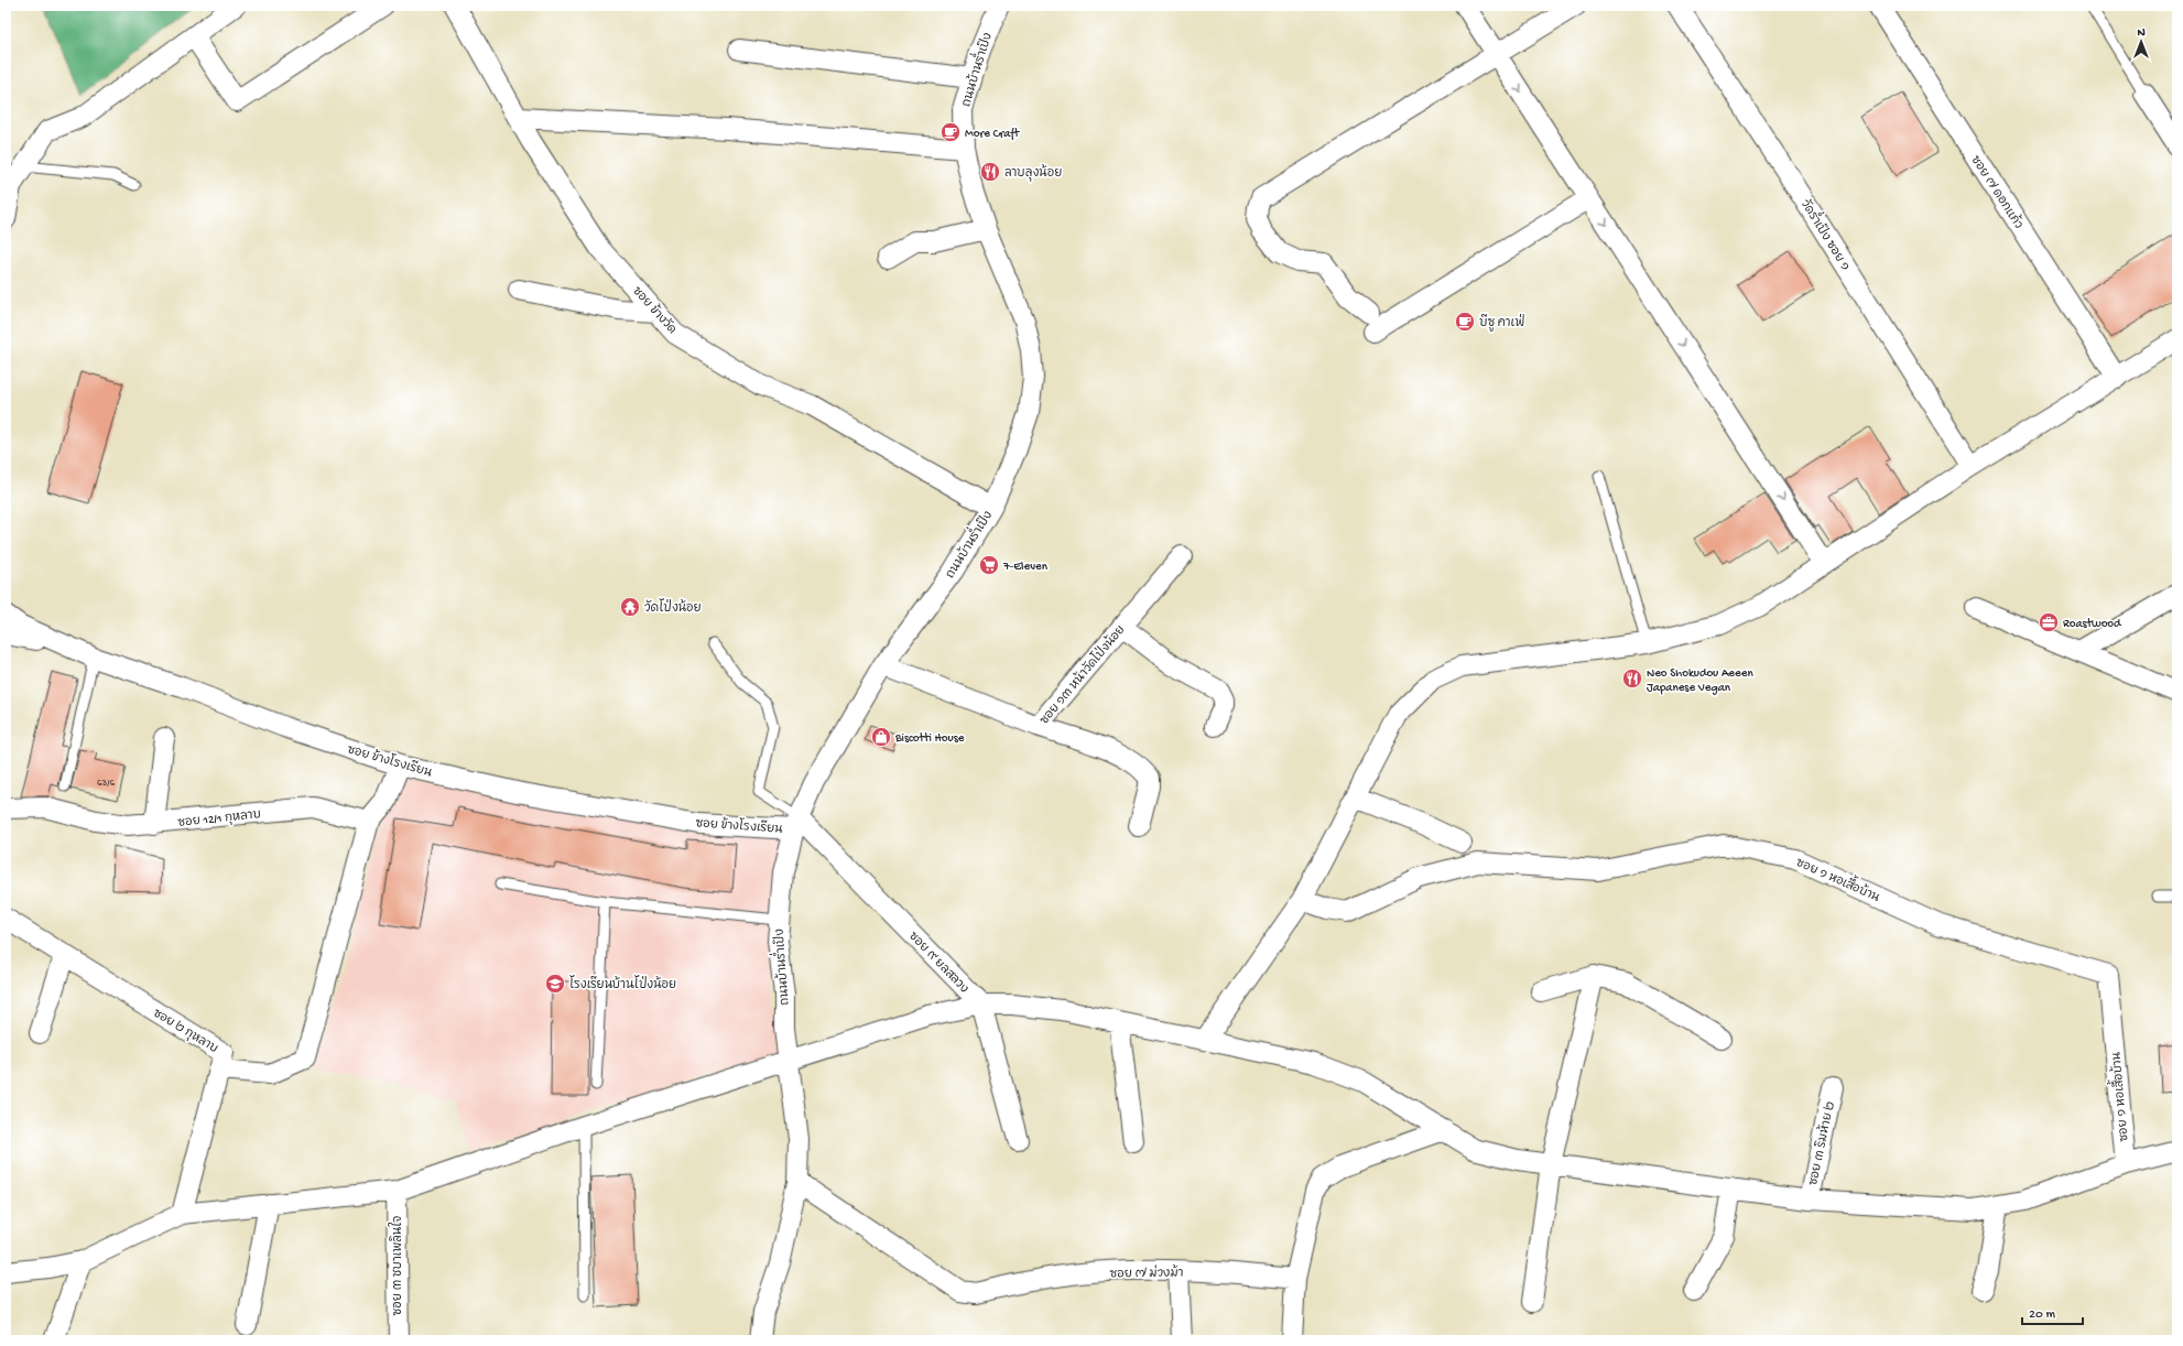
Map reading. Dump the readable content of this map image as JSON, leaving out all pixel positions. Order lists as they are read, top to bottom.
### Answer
{
  "streets": {
    "street": [
      "ถนนบ้านร่ำเปิง",
      "ซอย ๗ ดอกแก้ว",
      "วัดร่ำเปิง ซอย ๑",
      "ซอย ข้างวัด",
      "ซอย ๑๓ หน้าวัดโป่งน้อย",
      "ซอย ข้างโรงเรียน",
      "ซอย 12/1 กุหลาบ",
      "ซอย ๑ หอเสื้อบ้าน",
      "ซอย ๙ ยลสลวง",
      "ซอย ๒ กุหลาบ",
      "ซอย ๓ ริมห้าย ๒",
      "ซอย ๓ ชบาเพลินใจ",
      "ซอย ๗ ม่วงม้า"
    ]
  },
  "crossings": [
    ["ถนนบ้านร่ำเปิง", "ซอย ข้างวัด"],
    ["ถนนบ้านร่ำเปิง", "ซอย ๑๓ หน้าวัดโป่งน้อย"],
    ["ถนนบ้านร่ำเปิง", "ซอย ข้างโรงเรียน"],
    ["ถนนบ้านร่ำเปิง", "ซอย ๙ ยลสลวง"],
    ["ถนนบ้านร่ำเปิง", "ซอย ๗ ม่วงม้า"],
    ["ซอย ข้างโรงเรียน", "ซอย ๙ ยลสลวง"]
  ],
  "places": {
    "cafe": ["More Craft", "บีซู คาเฟ่"],
    "restaurant": ["ลาบลุงน้อย", "Neo Shokudou Aeeen Japanese Vegan"],
    "supermarket": ["7-Eleven"],
    "temple": ["วัดโป่งน้อย"],
    "office": ["Roastwood"],
    "shop": ["Biscotti House"],
    "school or university": ["โรงเรียนบ้านโป่งน้อย"]
  },
  "house_numbers": ["63/6"],
  "scale_bar": "20 m",
  "north": "top"
}
